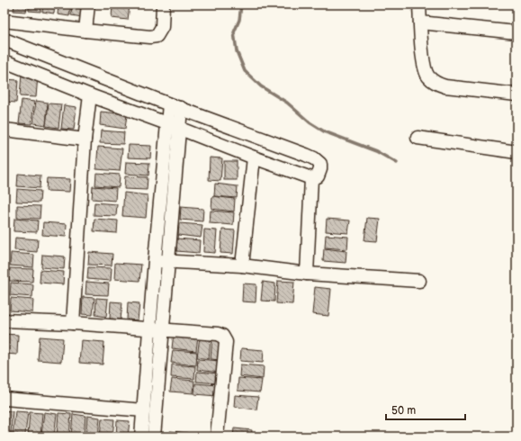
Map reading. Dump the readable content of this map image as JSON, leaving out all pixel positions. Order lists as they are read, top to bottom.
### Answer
{
  "scale_bar": "50 m"
}
